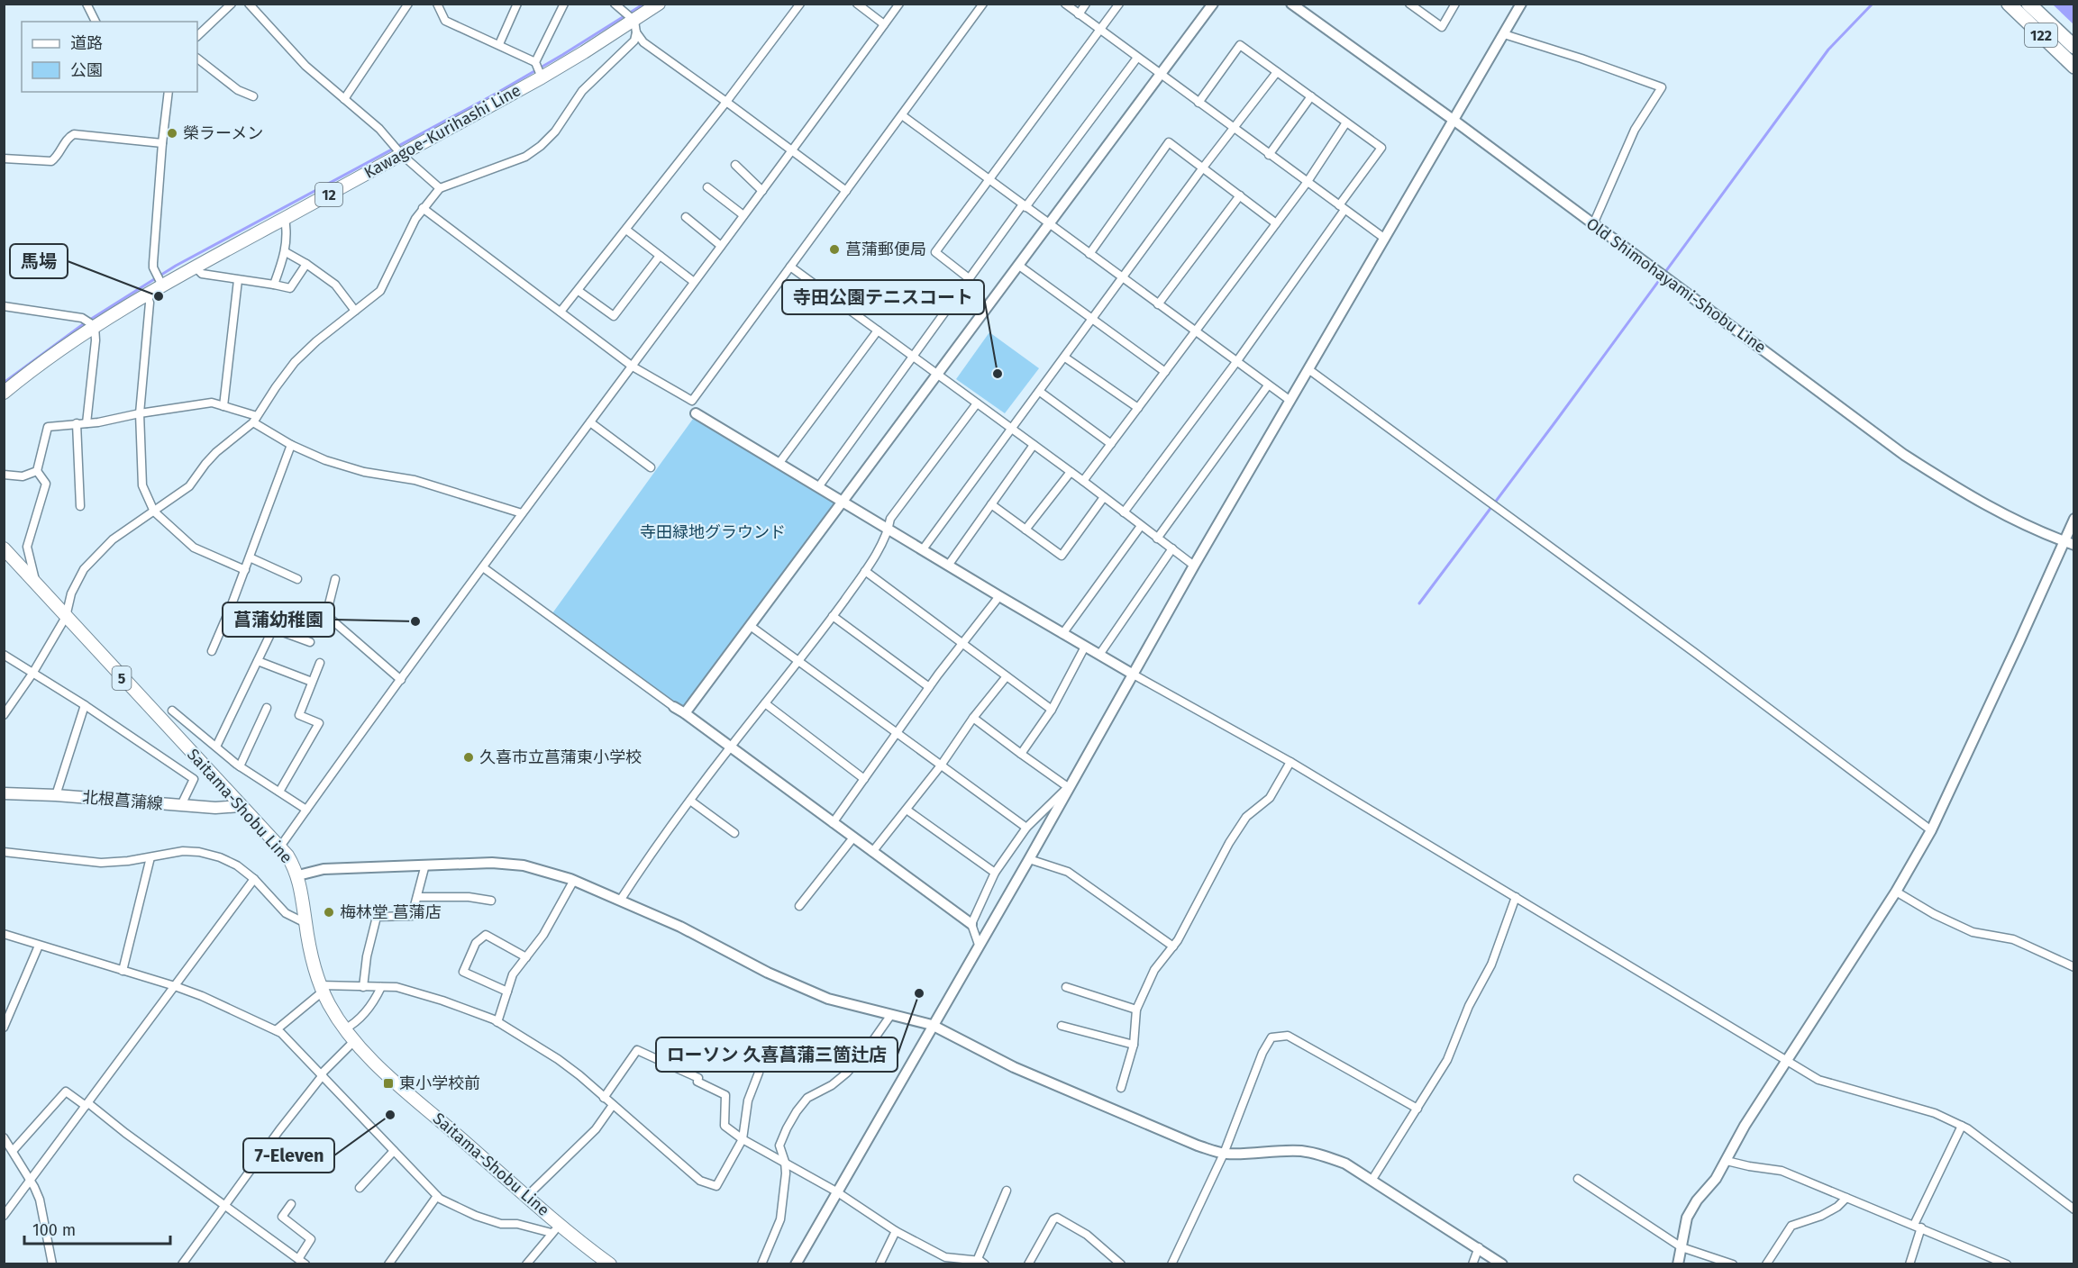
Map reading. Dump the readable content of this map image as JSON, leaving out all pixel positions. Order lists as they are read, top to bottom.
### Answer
{
  "streets": {
    "highway": ["122"],
    "main road": [
      "Kawagoe-Kurihashi Line",
      "12",
      "5",
      "北根菖蒲線",
      "Saitama-Shobu Line"
    ],
    "street": ["Old Shimohayami-Shobu Line"]
  },
  "crossings": [
    ["北根菖蒲線", "Saitama-Shobu Line"]
  ],
  "parks": ["寺田緑地グラウンド"],
  "places": {
    "other": [
      "榮ラーメン",
      "菖蒲郵便局",
      "馬場",
      "寺田公園テニスコート",
      "菖蒲幼稚園",
      "久喜市立菖蒲東小学校",
      "梅林堂 菖蒲店",
      "ローソン 久喜菖蒲三箇辻店",
      "7-Eleven"
    ],
    "transit": ["東小学校前"]
  },
  "legend": ["道路", "公園"],
  "scale_bar": "100 m"
}
